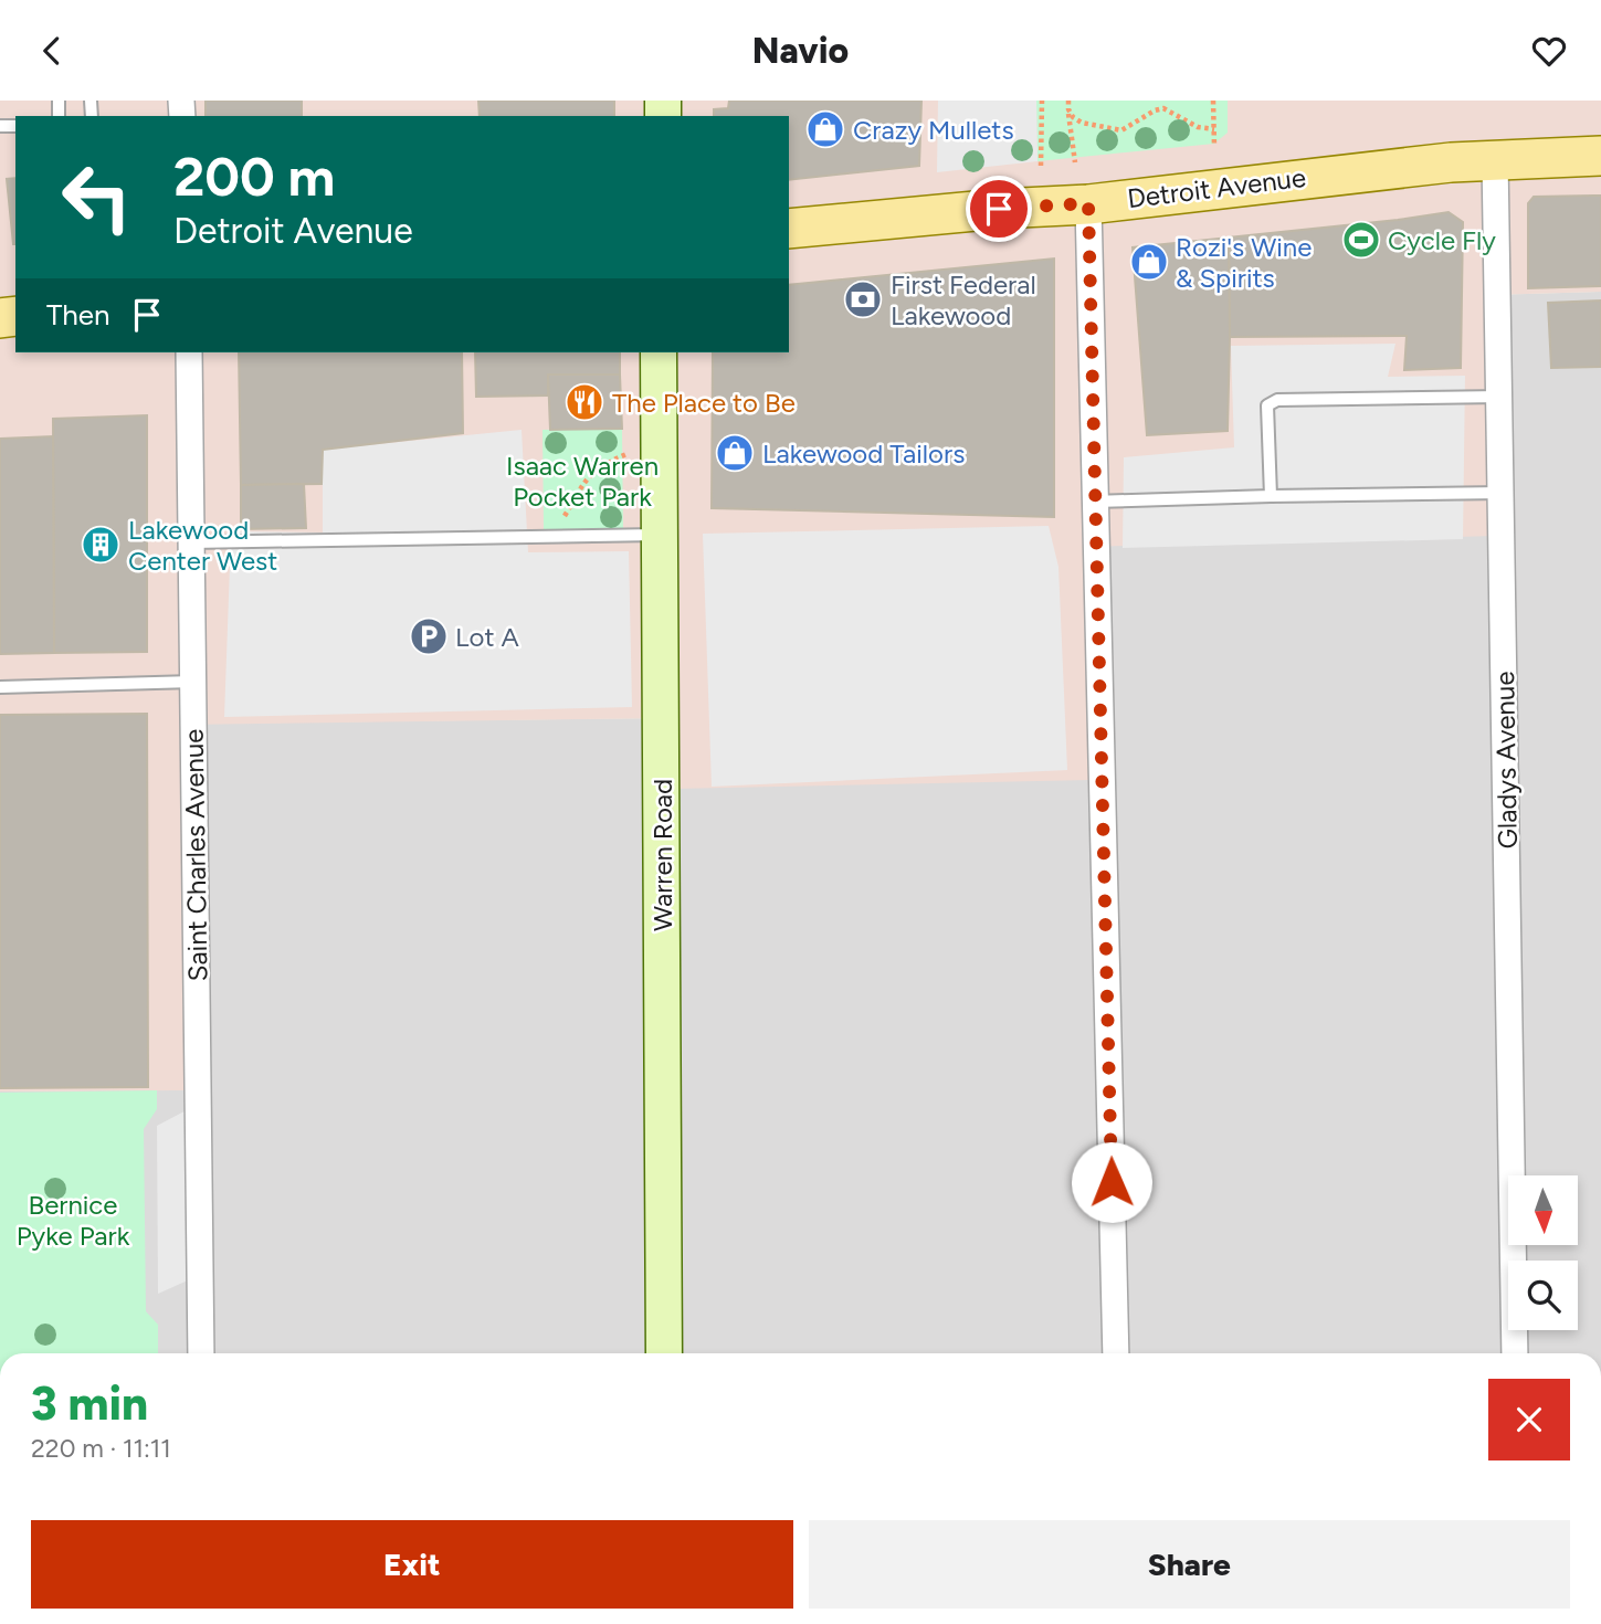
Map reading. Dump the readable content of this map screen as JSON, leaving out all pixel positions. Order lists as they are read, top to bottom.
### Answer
{
  "streets": {
    "main road": ["Detroit Avenue", "Warren Road"],
    "street": ["Gladys Avenue", "Saint Charles Avenue"]
  },
  "crossings": [
    ["Detroit Avenue", "Gladys Avenue"]
  ],
  "parks": ["Isaac Warren Pocket Park", "Bernice Pyke Park"],
  "places": {
    "shop": ["Crazy Mullets", "Rozi's Wine & Spirits", "Lakewood Tailors"],
    "sports": ["Cycle Fly"],
    "bank": ["First Federal Lakewood"],
    "restaurant": ["The Place to Be"],
    "building": ["Lakewood Center West"],
    "parking": ["Lot A"]
  },
  "north": "bottom",
  "page": {
    "header": "Navio",
    "turn": ["200 m", "Detroit Avenue"],
    "then": "Then",
    "heading": ["3 min", "220 m · 11:11"],
    "buttons": ["Exit", "Share"]
  }
}
